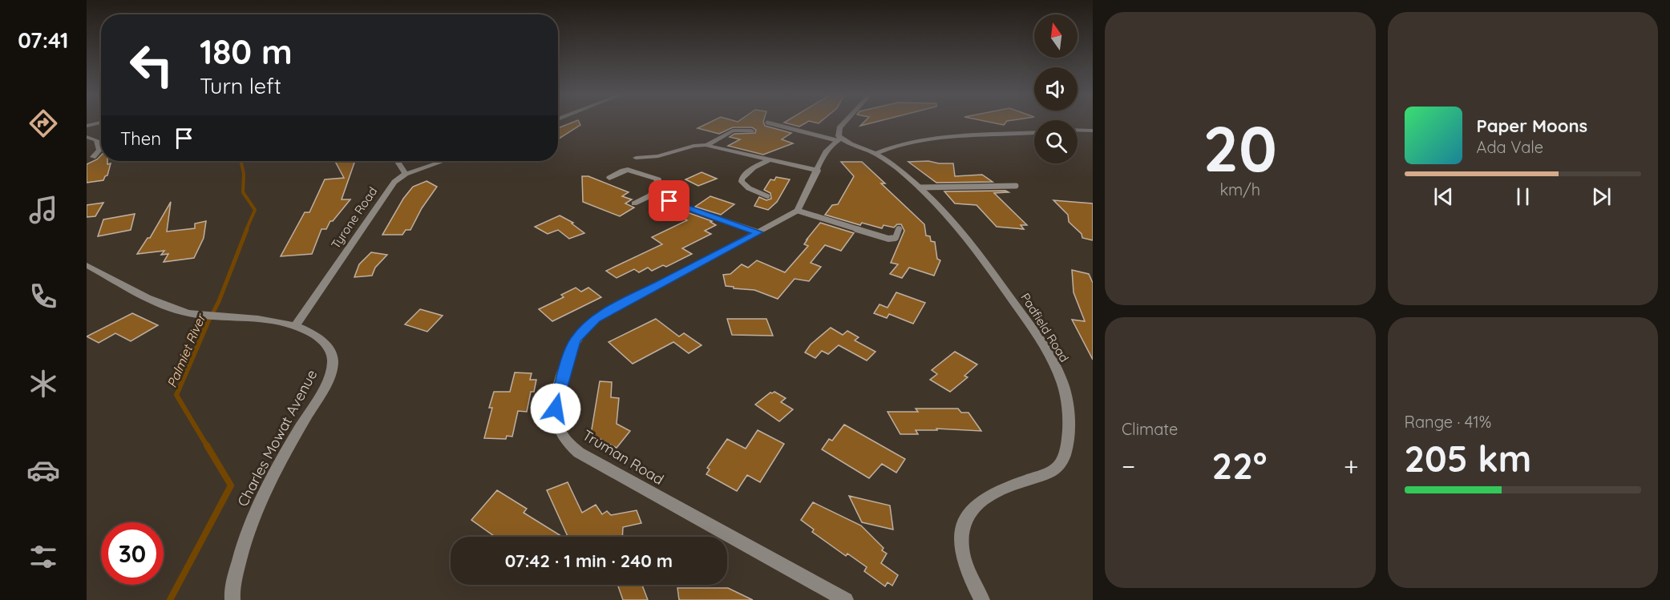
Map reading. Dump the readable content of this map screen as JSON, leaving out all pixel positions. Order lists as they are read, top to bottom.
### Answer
{
  "streets": {
    "street": [
      "Tyrone Road",
      "Padfield Road",
      "Charles Mowat Avenue",
      "Truman Road"
    ]
  },
  "crossings": [
    ["Tyrone Road", "Charles Mowat Avenue"]
  ],
  "water": ["Palmiet River"],
  "north": "top",
  "page": {
    "tabs": "07:41",
    "tile": [
      ["20", "km/h"],
      "Climate",
      ["Range · 41%", "205 km"]
    ],
    "turn": ["180 m", "Turn left"],
    "song": ["Paper Moons", "Ada Vale"],
    "then": "Then",
    "heat": ["−", "22°", "+"],
    "limit": "30",
    "trip": "07:42 · 1 min · 240 m"
  }
}
